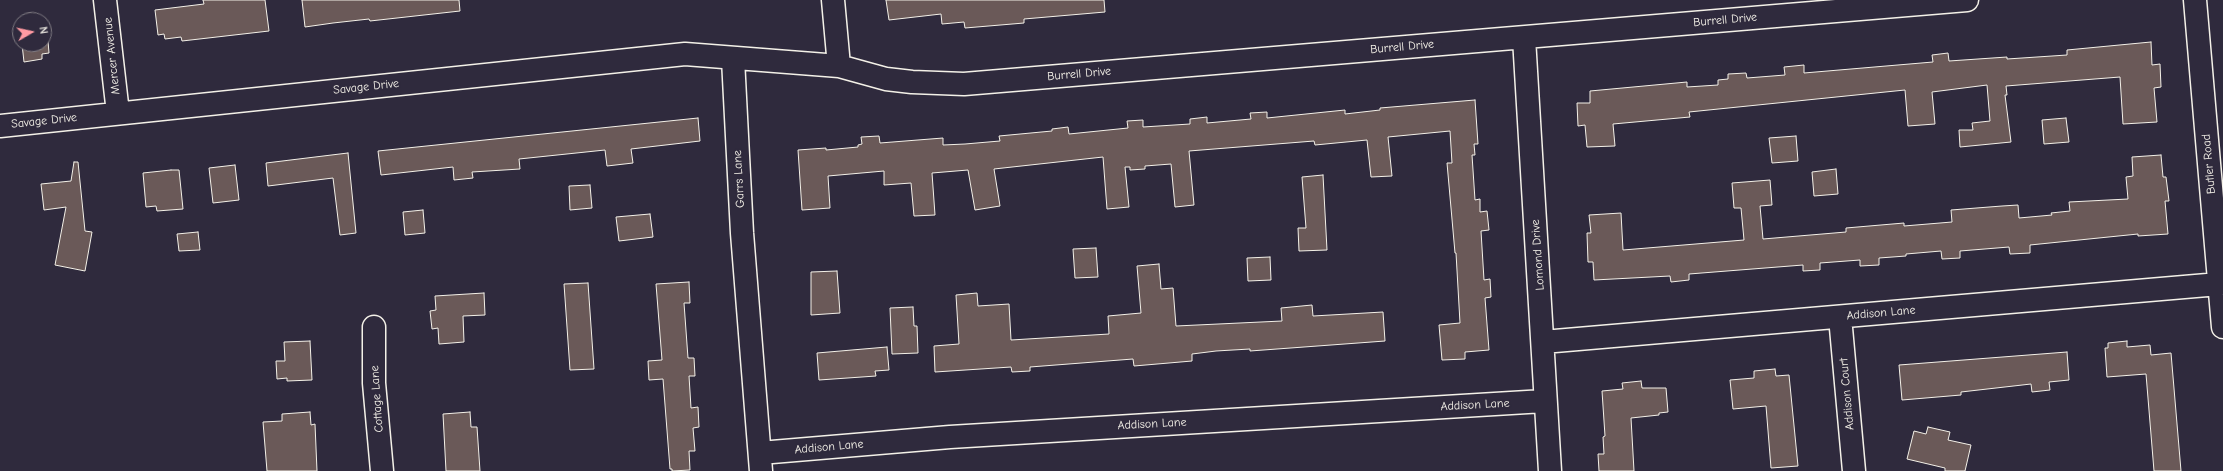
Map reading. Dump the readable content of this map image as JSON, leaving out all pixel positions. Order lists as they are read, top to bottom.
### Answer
{
  "streets": {
    "street": [
      "Burrell Drive",
      "Mercer Avenue",
      "Savage Drive",
      "Butler Road",
      "Garrs Lane",
      "Lomond Drive",
      "Addison Lane",
      "Addison Court",
      "Cottage Lane"
    ]
  },
  "crossings": [
    ["Burrell Drive", "Lomond Drive"],
    ["Mercer Avenue", "Savage Drive"],
    ["Savage Drive", "Garrs Lane"],
    ["Butler Road", "Addison Lane"],
    ["Garrs Lane", "Addison Lane"],
    ["Lomond Drive", "Addison Lane"],
    ["Addison Lane", "Addison Court"]
  ],
  "north": "right"
}
